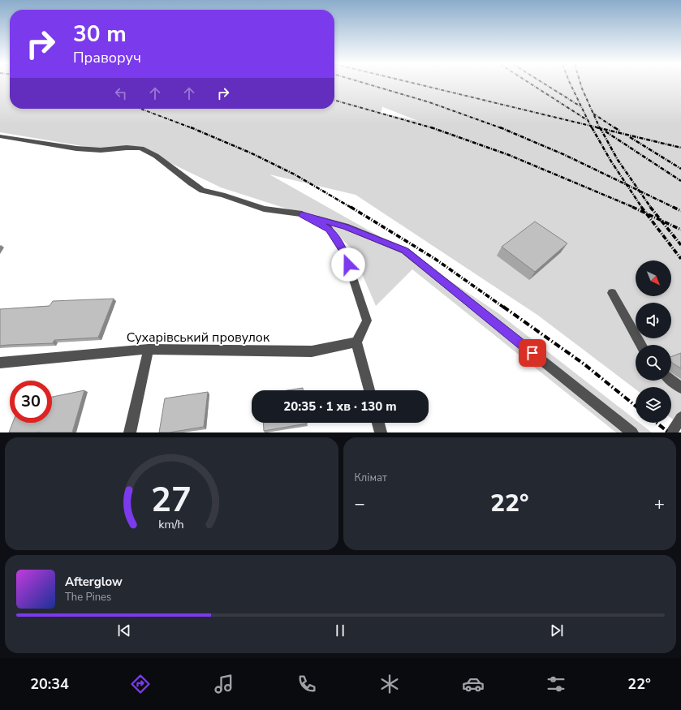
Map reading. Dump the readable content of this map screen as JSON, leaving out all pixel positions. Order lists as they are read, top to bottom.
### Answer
{
  "streets": {
    "street": ["Сухарівський провулок"]
  },
  "north": "bottom right",
  "page": {
    "turn": ["30 m", "Праворуч"],
    "limit": "30",
    "trip": "20:35 · 1 хв · 130 m",
    "tile": "Клімат",
    "heat": ["−", "22°", "+"],
    "song": ["Afterglow", "The Pines"],
    "tabs": ["20:34", "22°"],
    "gauge": ["27", "km/h"]
  }
}
